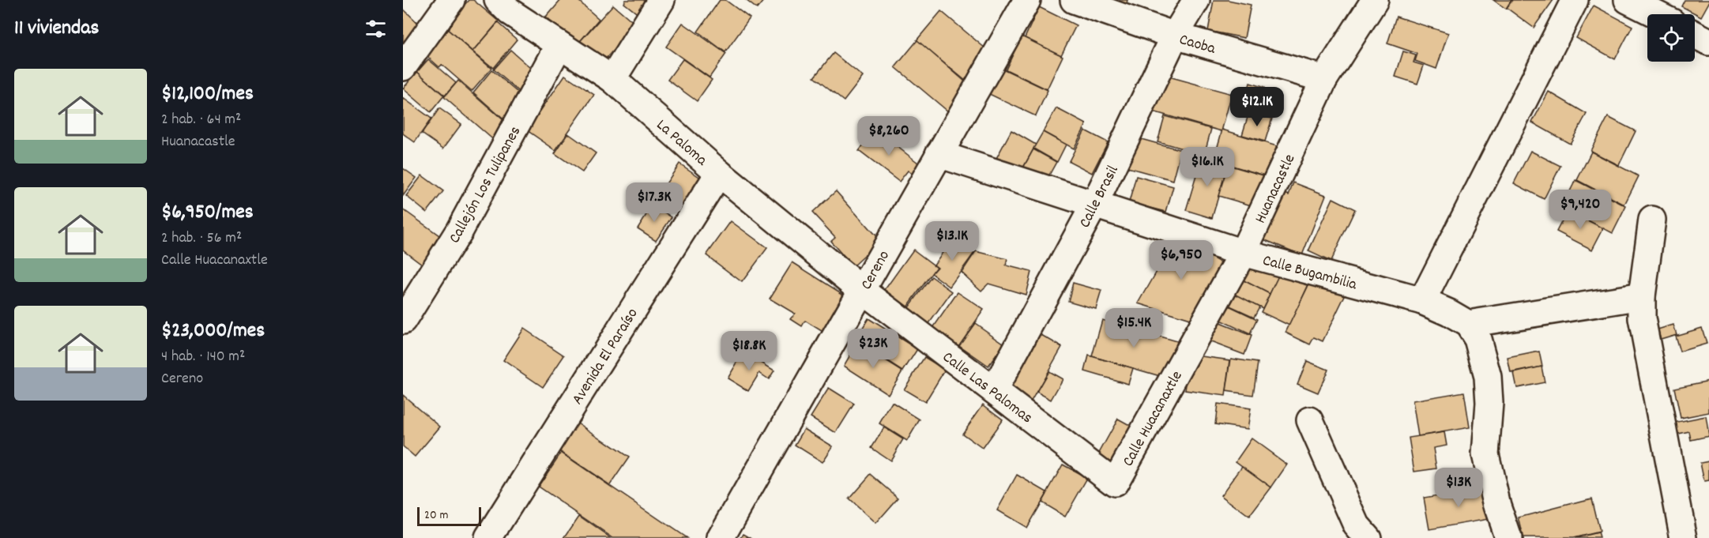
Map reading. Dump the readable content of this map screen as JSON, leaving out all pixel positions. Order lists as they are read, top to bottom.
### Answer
{
  "streets": {
    "street": [
      "Caoba",
      "La Paloma",
      "Callejón Los Tulipanes",
      "Huanacastle",
      "Calle Brasil",
      "Cereno",
      "Calle Bugambilia",
      "Avenida El Paraíso",
      "Calle Las Palomas",
      "Calle Huacanaxtle"
    ]
  },
  "crossings": [
    ["Caoba", "Huanacastle"],
    ["Caoba", "Calle Brasil"],
    ["La Paloma", "Callejón Los Tulipanes"],
    ["La Paloma", "Cereno"],
    ["La Paloma", "Avenida El Paraíso"],
    ["La Paloma", "Calle Las Palomas"],
    ["Huanacastle", "Calle Bugambilia"],
    ["Huanacastle", "Calle Huacanaxtle"],
    ["Calle Brasil", "Calle Bugambilia"],
    ["Calle Brasil", "Calle Las Palomas"],
    ["Cereno", "Calle Bugambilia"],
    ["Cereno", "Calle Las Palomas"],
    ["Calle Bugambilia", "Calle Huacanaxtle"],
    ["Calle Las Palomas", "Calle Huacanaxtle"]
  ],
  "scale_bar": "20 m",
  "page": {
    "heading": "11 viviendas",
    "list": [
      {
        "name": "$12,100/mes",
        "note": "2 hab. · 64 m² · Huanacastle"
      },
      {
        "name": "$6,950/mes",
        "note": "2 hab. · 56 m² · Calle Huacanaxtle"
      },
      {
        "name": "$23,000/mes",
        "note": "4 hab. · 140 m² · Cereno"
      }
    ],
    "price": [
      "$12.1K",
      "$8,260",
      "$16.1K",
      "$17.3K",
      "$9,420",
      "$13.1K",
      "$6,950",
      "$15.4K",
      "$23K",
      "$18.8K",
      "$13K"
    ],
    "scale": "20 m"
  }
}
